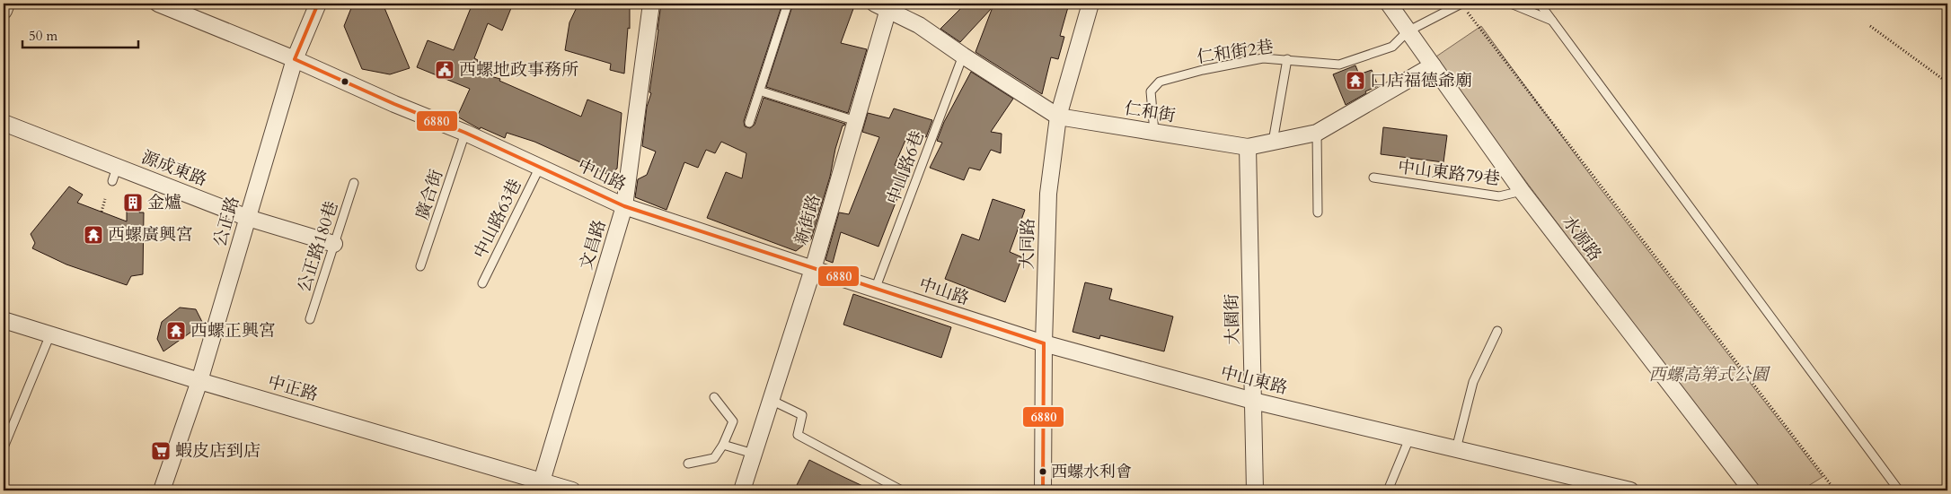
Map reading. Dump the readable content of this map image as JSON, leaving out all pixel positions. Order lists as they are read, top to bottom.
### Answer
{
  "streets": {
    "street": [
      "仁和街",
      "源成東路",
      "中山路",
      "新街路",
      "公正路",
      "水源路",
      "大同路",
      "文昌路",
      "大園街",
      "中山東路",
      "中正路"
    ],
    "lane": [
      "仁和街2巷",
      "中山路6巷",
      "中山東路79巷",
      "廣合街",
      "中山路63巷",
      "公正路180巷"
    ]
  },
  "crossings": [
    ["仁和街2巷", "仁和街"],
    ["仁和街2巷", "水源路"],
    ["仁和街", "中山路6巷"],
    ["仁和街", "新街路"],
    ["仁和街", "水源路"],
    ["仁和街", "大同路"],
    ["仁和街", "大園街"],
    ["中山路6巷", "中山路"],
    ["源成東路", "公正路"],
    ["源成東路", "公正路180巷"],
    ["中山東路79巷", "水源路"],
    ["中山路", "廣合街"],
    ["中山路", "中山路63巷"],
    ["中山路", "新街路"],
    ["中山路", "公正路"],
    ["中山路", "大同路"],
    ["中山路", "文昌路"],
    ["中山路", "中山東路"],
    ["公正路", "中正路"],
    ["大同路", "中山東路"],
    ["文昌路", "中正路"],
    ["大園街", "中山東路"]
  ],
  "parks": ["西螺高第式公園"],
  "places": {
    "public building": ["西螺地政事務所"],
    "temple": ["口店福德爺廟", "西螺廣興宮", "西螺正興宮"],
    "building": ["金爐"],
    "supermarket": ["蝦皮店到店"],
    "other": ["西螺水利會"]
  },
  "lines": ["transit line 6880"],
  "scale_bar": "50 m"
}
